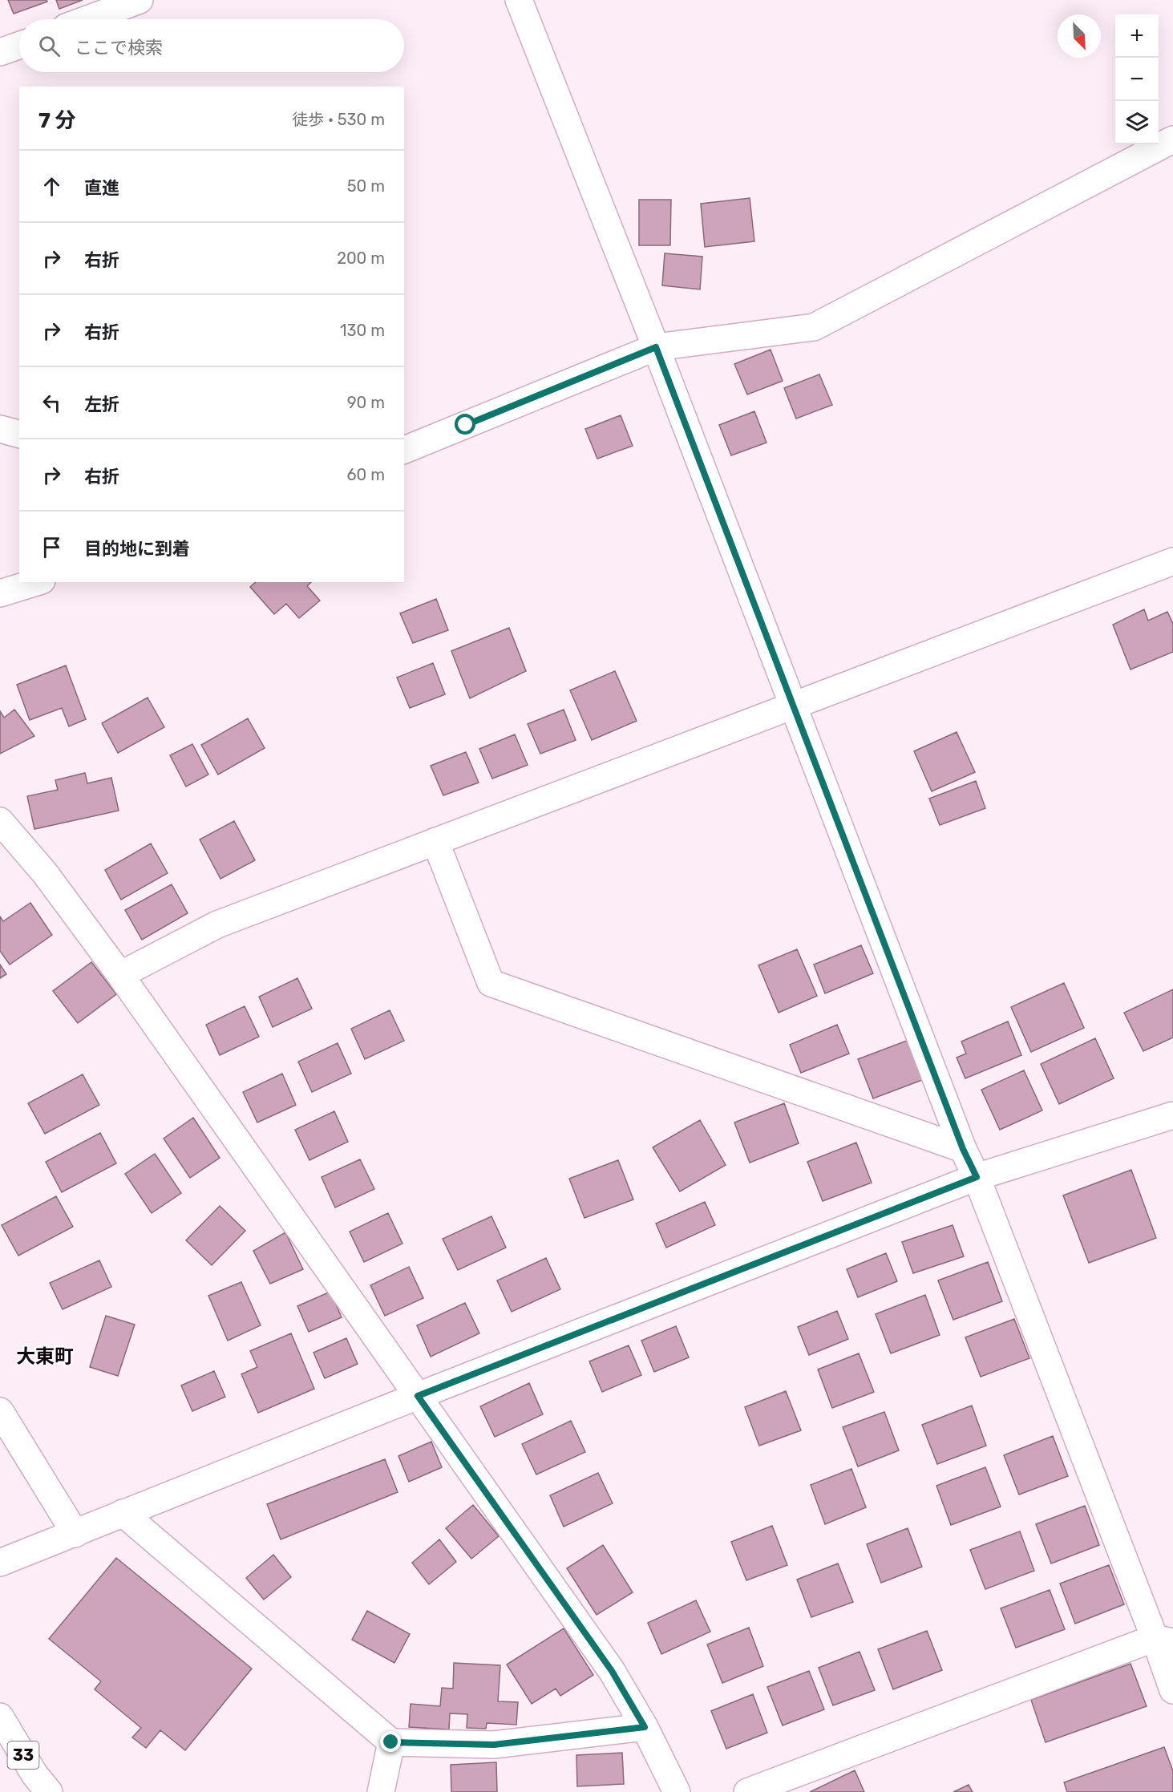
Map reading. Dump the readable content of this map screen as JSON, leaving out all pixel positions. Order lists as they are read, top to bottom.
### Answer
{
  "streets": {
    "street": ["33"]
  },
  "districts": ["大東町"],
  "north": "bottom right",
  "page": {
    "map_buttons": ["+", "−"],
    "search": "ここで検索",
    "heading": ["7 分", "徒歩 · 530 m"],
    "list": [
      ["直進", "50 m"],
      ["右折", "200 m"],
      ["右折", "130 m"],
      ["左折", "90 m"],
      ["右折", "60 m"],
      "目的地に到着"
    ]
  }
}
